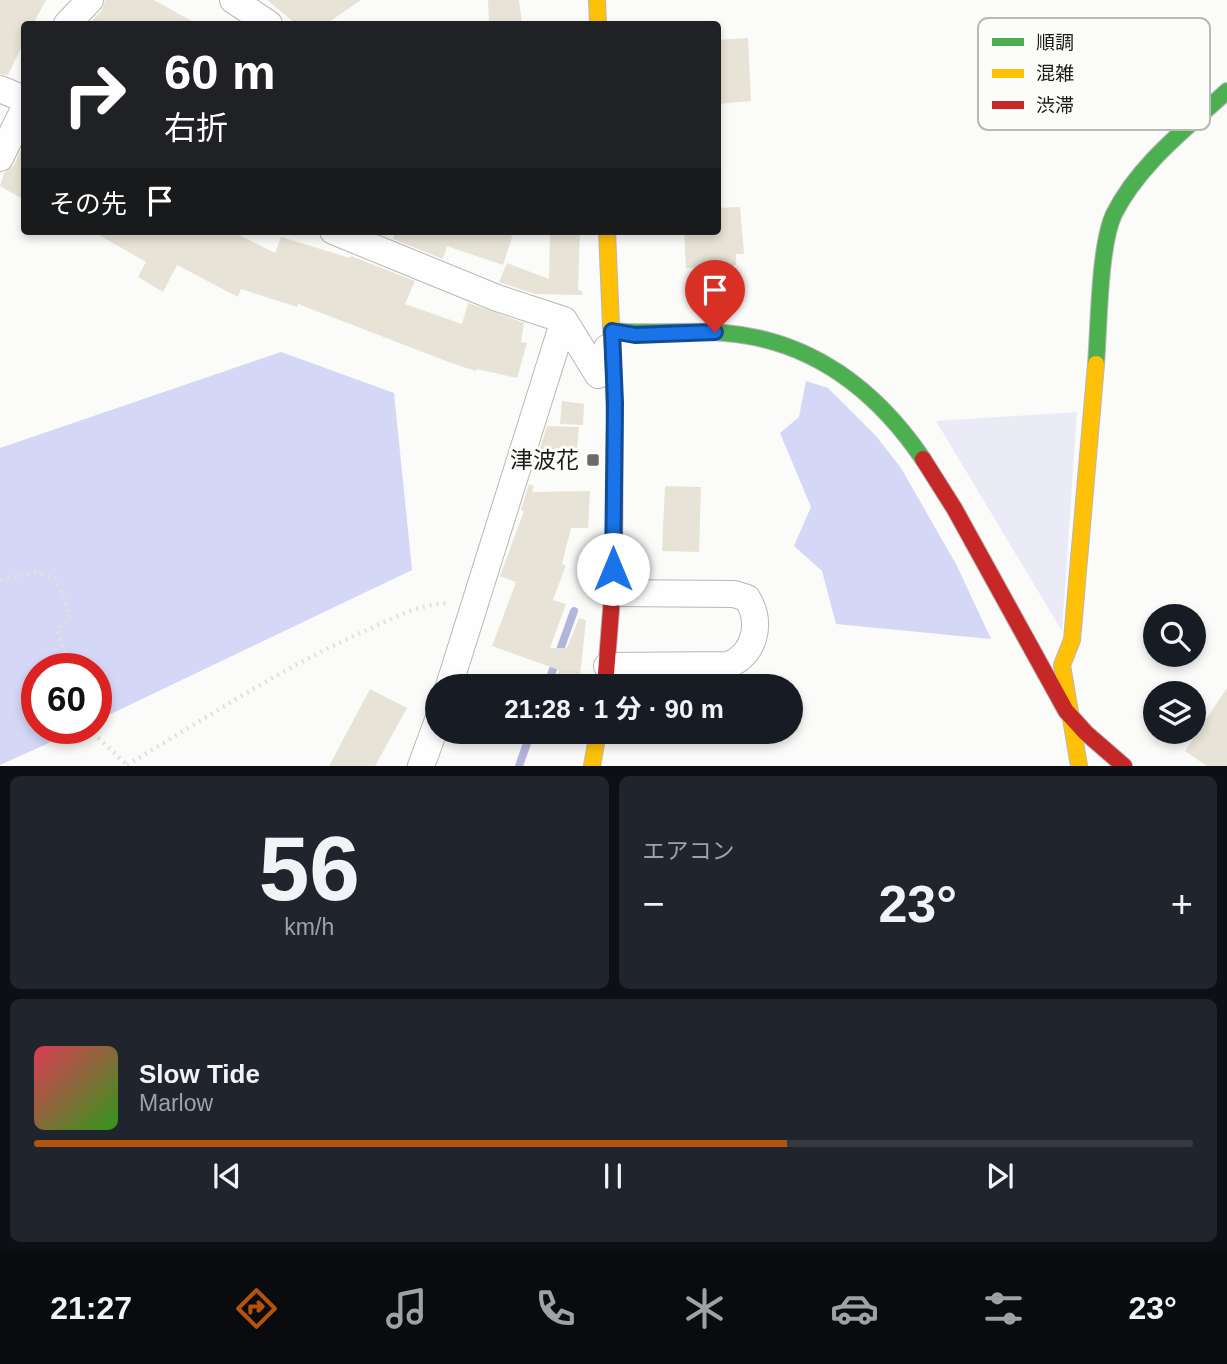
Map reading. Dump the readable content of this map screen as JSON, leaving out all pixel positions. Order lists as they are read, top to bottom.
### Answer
{
  "places": {
    "transit": ["津波花"]
  },
  "legend": ["順調", "混雑", "渋滞"],
  "page": {
    "turn": ["60 m", "右折"],
    "then": "その先",
    "limit": "60",
    "trip": "21:28 · 1 分 · 90 m",
    "tile": [
      ["56", "km/h"],
      "エアコン"
    ],
    "heat": ["−", "23°", "+"],
    "song": ["Slow Tide", "Marlow"],
    "tabs": ["21:27", "23°"]
  }
}
